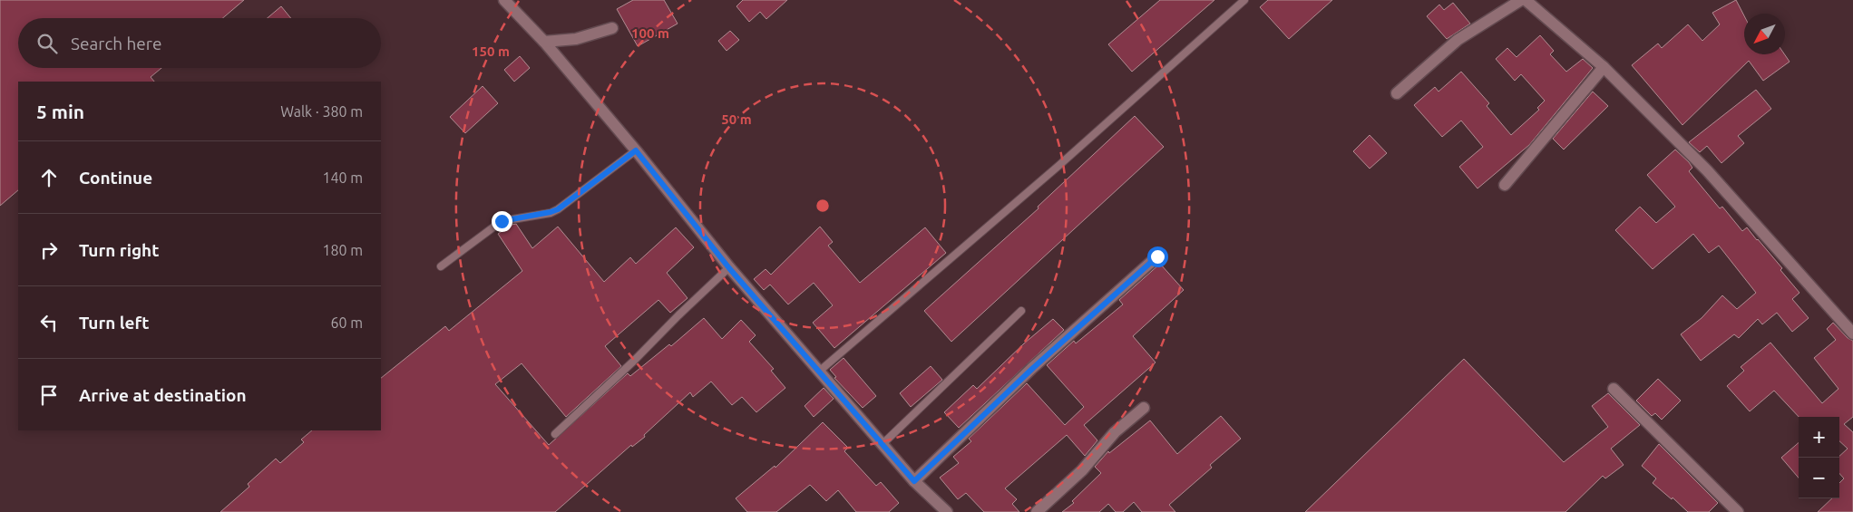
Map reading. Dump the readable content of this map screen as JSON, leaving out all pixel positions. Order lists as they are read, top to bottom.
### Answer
{
  "north": "bottom left",
  "page": {
    "search": "Search here",
    "heading": ["5 min", "Walk · 380 m"],
    "list": [
      ["Continue", "140 m"],
      ["Turn right", "180 m"],
      ["Turn left", "60 m"],
      "Arrive at destination"
    ],
    "map_buttons": ["+", "−"]
  },
  "rings": ["100 m", "150 m", "50 m"]
}
